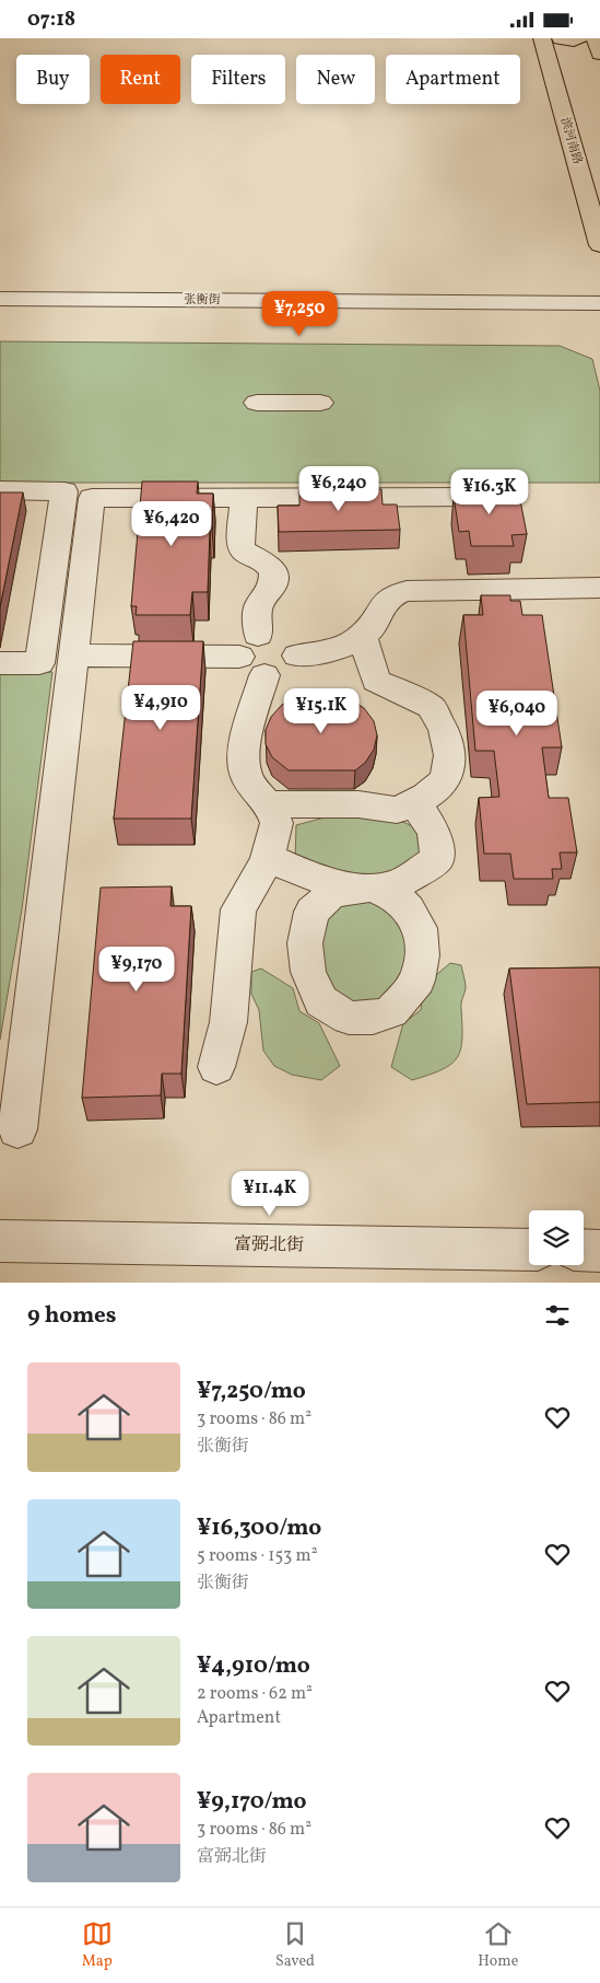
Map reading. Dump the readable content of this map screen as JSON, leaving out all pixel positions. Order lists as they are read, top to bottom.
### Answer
{
  "streets": {
    "highway": ["滨河南路"],
    "street": ["张衡街", "富弼北街"]
  },
  "page": {
    "status": "07:18",
    "chip": [
      "Buy",
      "Rent",
      "Filters",
      "New",
      "Apartment"
    ],
    "price": [
      "¥7,250",
      "¥6,240",
      "¥16.3K",
      "¥6,420",
      "¥4,910",
      "¥15.1K",
      "¥6,040",
      "¥9,170",
      "¥11.4K"
    ],
    "heading": "9 homes",
    "list": [
      {
        "name": "¥7,250/mo",
        "note": "3 rooms · 86 m² · 张衡街"
      },
      {
        "name": "¥16,300/mo",
        "note": "5 rooms · 153 m² · 张衡街"
      },
      {
        "name": "¥4,910/mo",
        "note": "2 rooms · 62 m² · Apartment"
      },
      {
        "name": "¥9,170/mo",
        "note": "3 rooms · 86 m² · 富弼北街"
      }
    ],
    "tabs": ["Map", "Saved", "Home"]
  }
}
